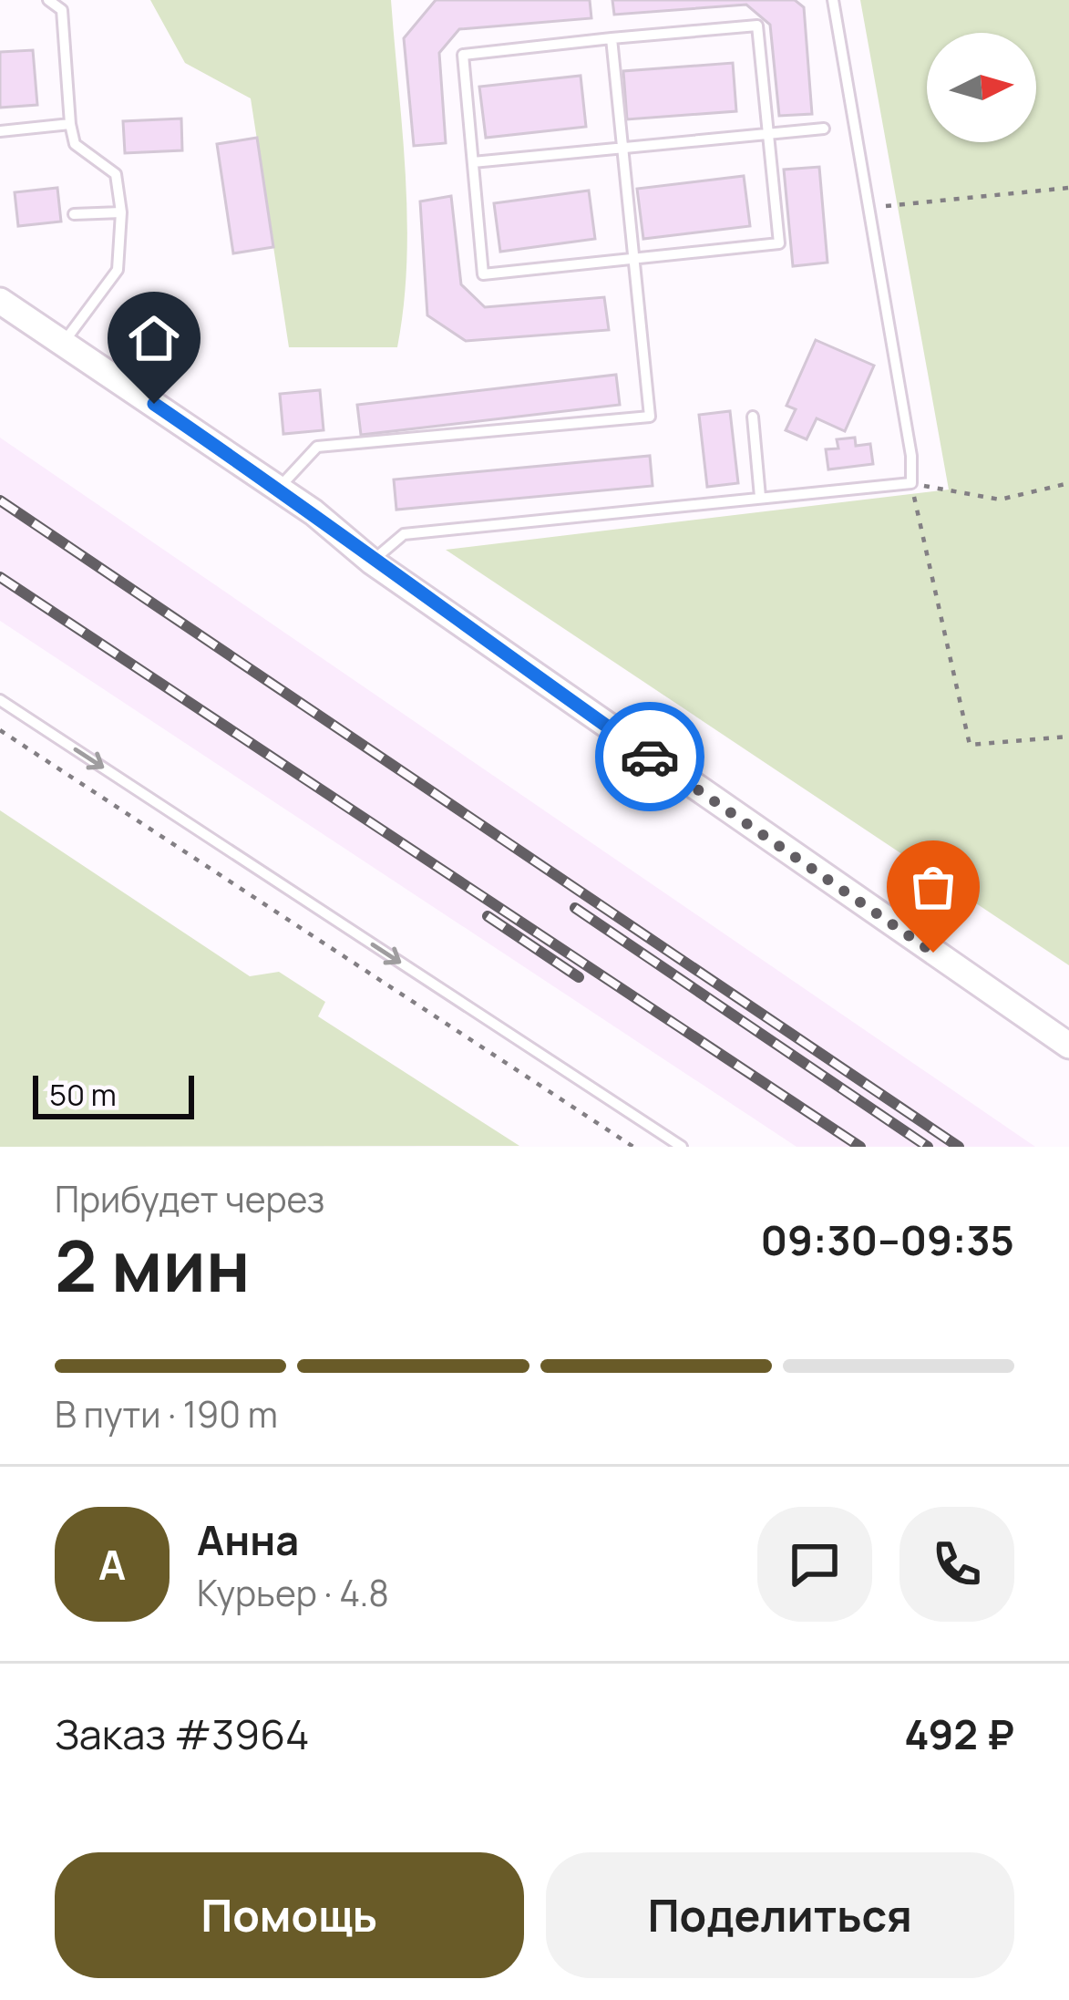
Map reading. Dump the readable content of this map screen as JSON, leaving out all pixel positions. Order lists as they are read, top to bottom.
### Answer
{
  "scale_bar": "50 m",
  "north": "right",
  "page": {
    "scale": "50 m",
    "heading": ["2 мин", "Прибудет через", "09:30–09:35"],
    "panel": [
      "Анна",
      "Курьер · 4.8",
      "Заказ #3964",
      "492 ₽"
    ],
    "bar": "В пути · 190 m",
    "round": "А",
    "buttons": ["Помощь", "Поделиться"]
  }
}
